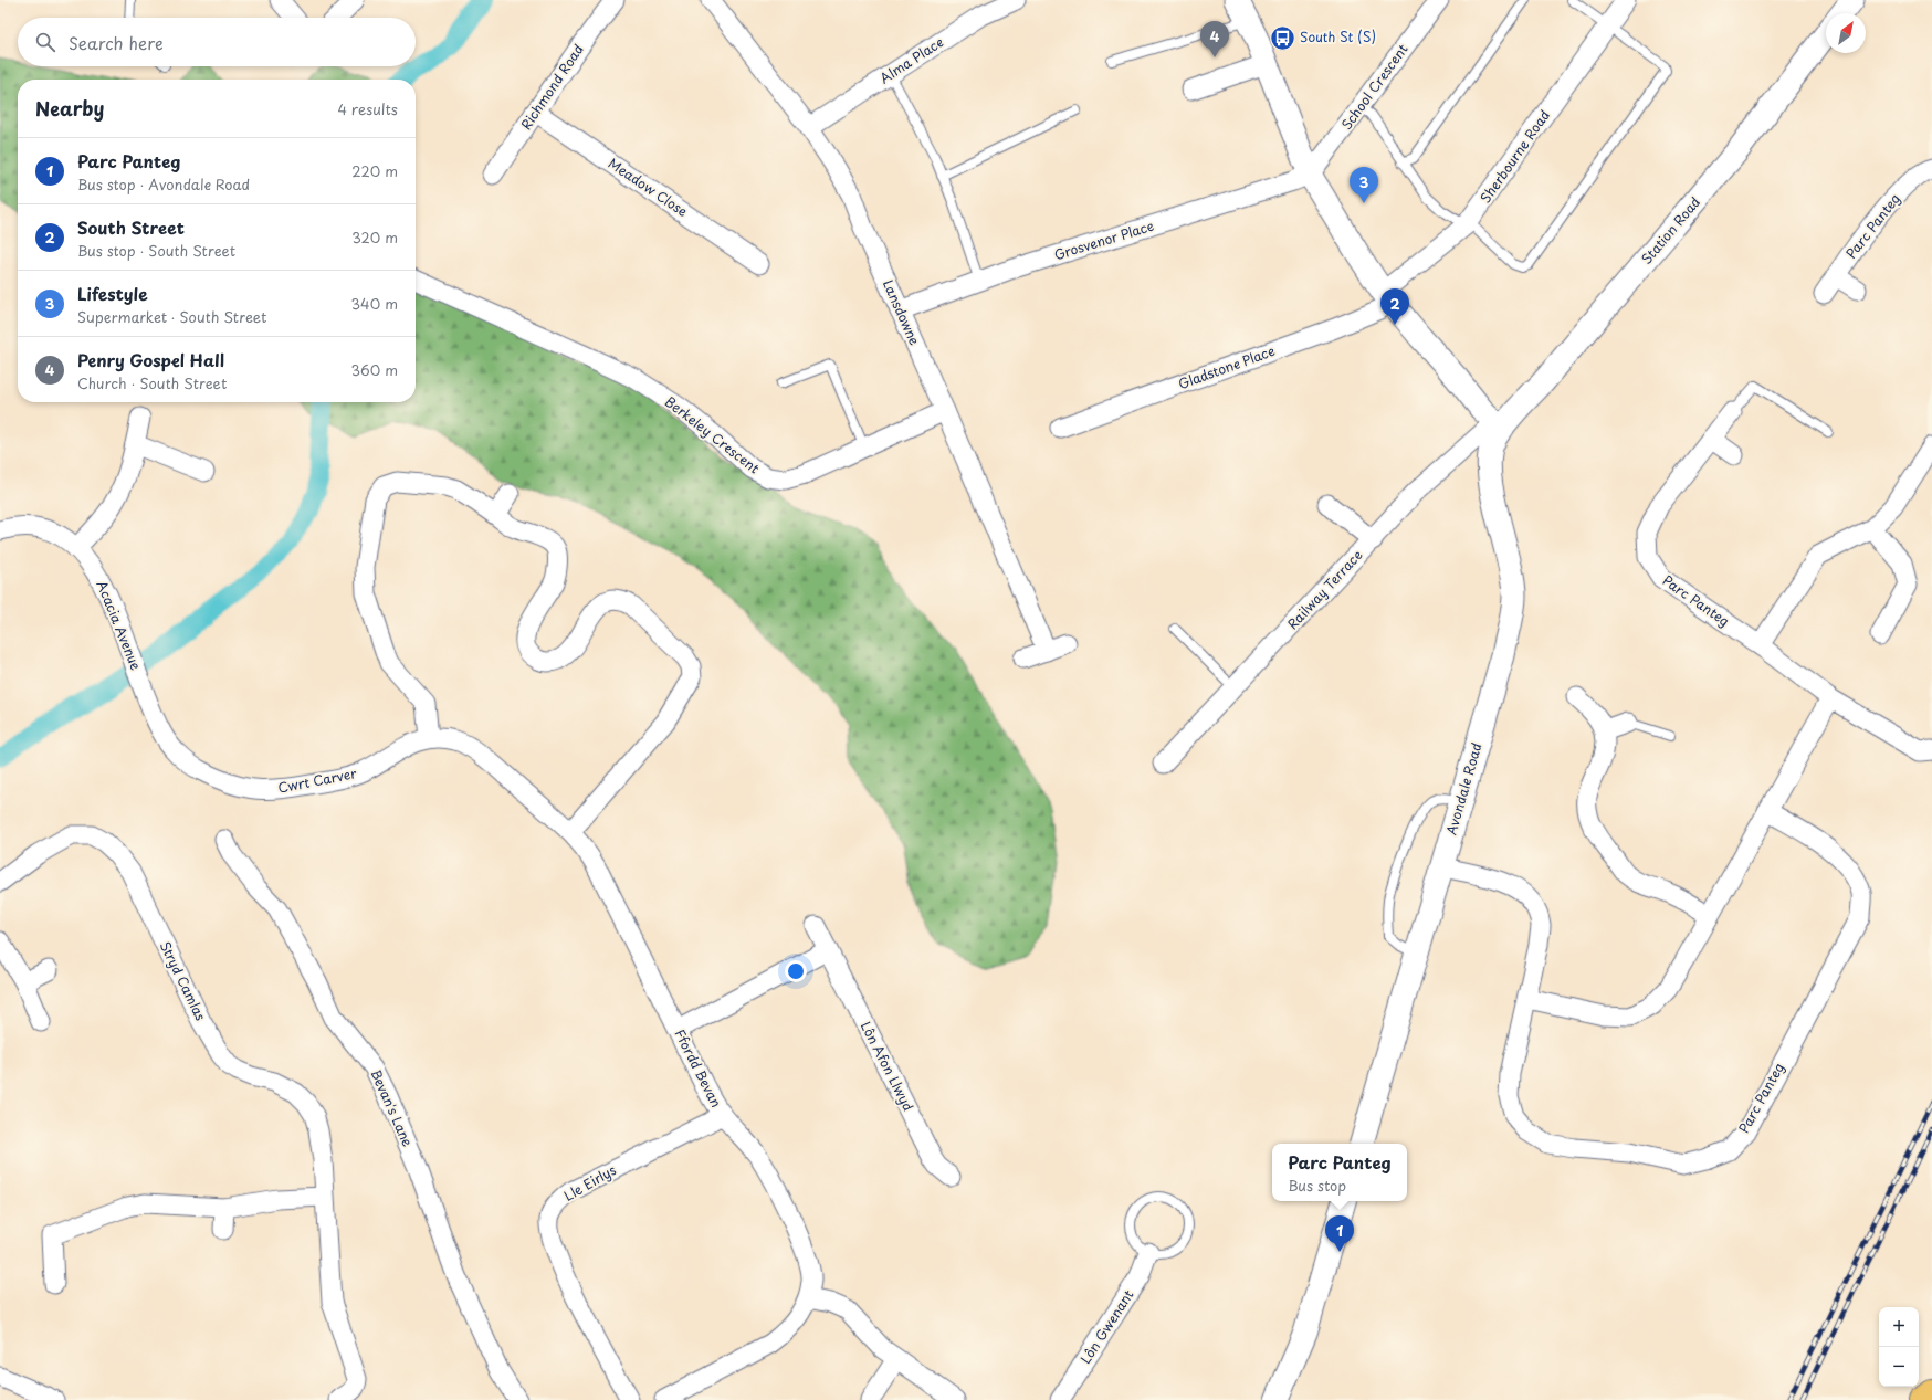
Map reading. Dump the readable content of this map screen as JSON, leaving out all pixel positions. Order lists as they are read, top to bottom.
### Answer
{
  "streets": {
    "street": [
      "Alma Place",
      "Richmond Road",
      "School Crescent",
      "Sherbourne Road",
      "Meadow Close",
      "Parc Panteg",
      "Station Road",
      "Grosvenor Place",
      "Lansdowne",
      "Gladstone Place",
      "Berkeley Crescent",
      "Railway Terrace",
      "Acacia Avenue",
      "Cwrt Carver",
      "Avondale Road",
      "Stryd Camlas",
      "Lôn Afon Llwyd",
      "Ffordd Bevan",
      "Bevan's Lane",
      "Lle Eirlys",
      "Lôn Gwenant"
    ]
  },
  "crossings": [
    ["Alma Place", "Lansdowne"],
    ["Richmond Road", "Meadow Close"],
    ["School Crescent", "Grosvenor Place"],
    ["Sherbourne Road", "Gladstone Place"],
    ["Parc Panteg", "Avondale Road"],
    ["Station Road", "Railway Terrace"],
    ["Station Road", "Avondale Road"],
    ["Grosvenor Place", "Lansdowne"],
    ["Lansdowne", "Berkeley Crescent"],
    ["Railway Terrace", "Avondale Road"],
    ["Acacia Avenue", "Cwrt Carver"],
    ["Cwrt Carver", "Ffordd Bevan"],
    ["Ffordd Bevan", "Lle Eirlys"]
  ],
  "places": {
    "bus stop": ["South St (S)"]
  },
  "north": "top right",
  "page": {
    "search": "Search here",
    "pins": [
      "4",
      "3",
      "2",
      "1"
    ],
    "heading": ["Nearby", "4 results"],
    "list": [
      {
        "mark": "1",
        "name": "Parc Panteg",
        "note": "Bus stop · Avondale Road",
        "value": "220 m"
      },
      {
        "mark": "2",
        "name": "South Street",
        "note": "Bus stop · South Street",
        "value": "320 m"
      },
      {
        "mark": "3",
        "name": "Lifestyle",
        "note": "Supermarket · South Street",
        "value": "340 m"
      },
      {
        "mark": "4",
        "name": "Penry Gospel Hall",
        "note": "Church · South Street",
        "value": "360 m"
      }
    ],
    "popup": ["Parc Panteg", "Bus stop"],
    "map_buttons": ["+", "−"]
  }
}
